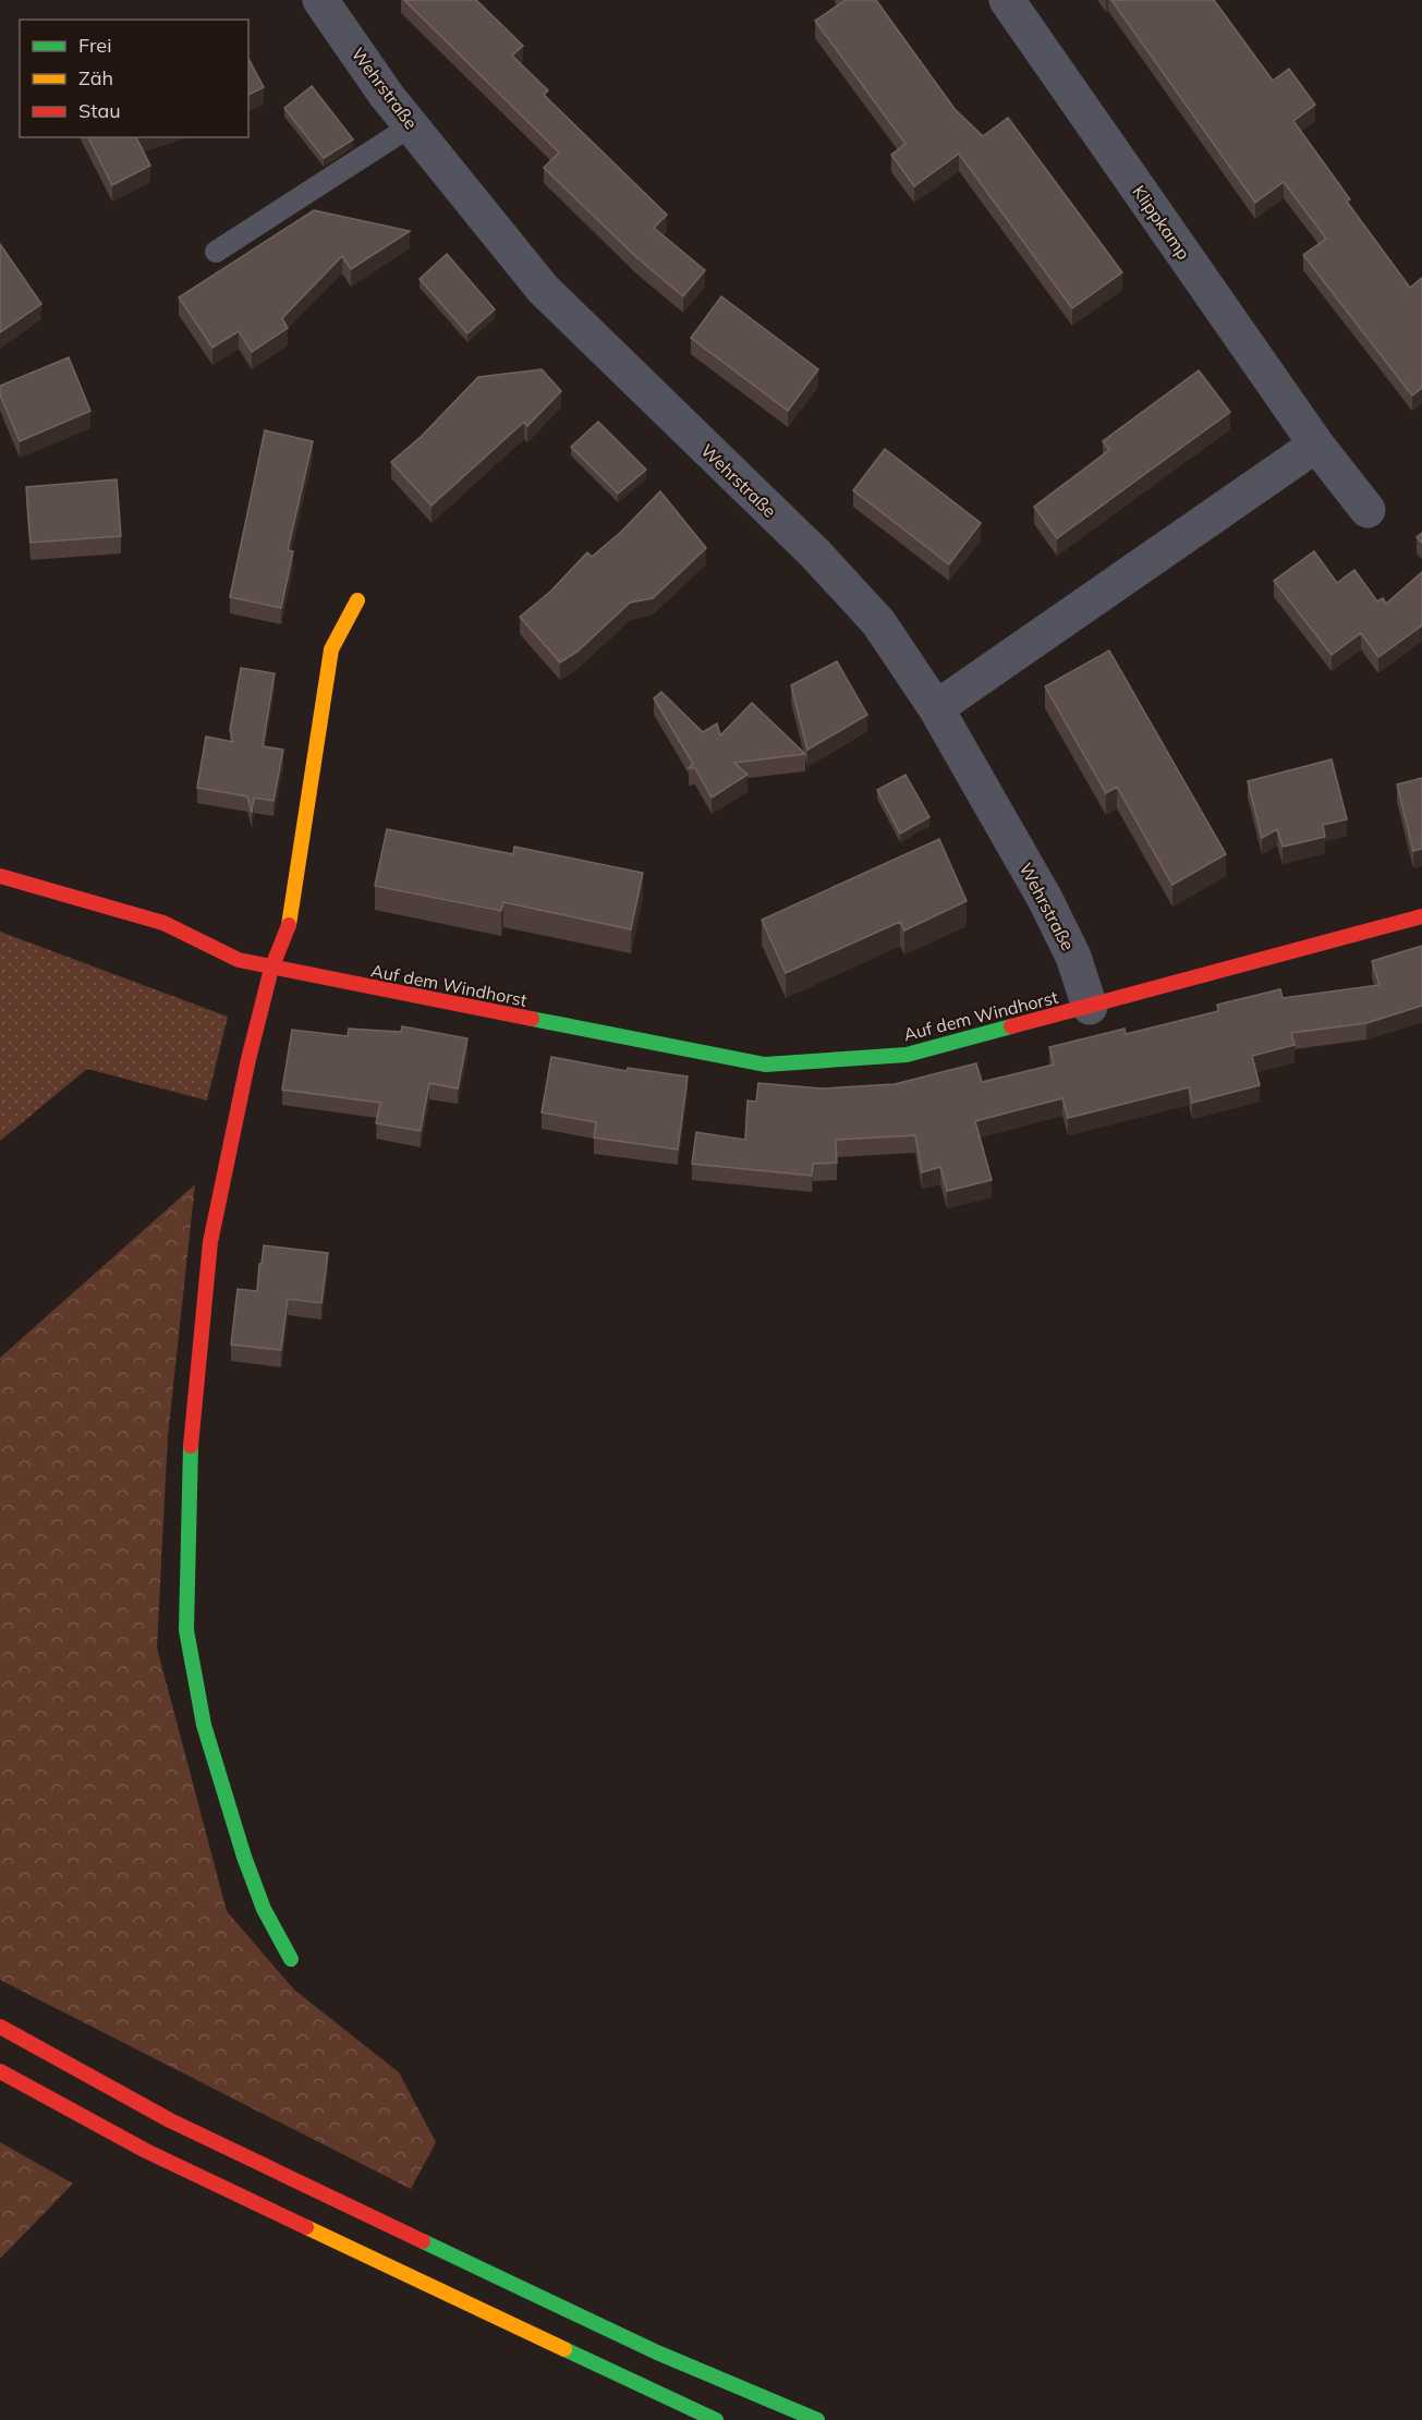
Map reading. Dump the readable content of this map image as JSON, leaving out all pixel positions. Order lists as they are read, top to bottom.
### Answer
{
  "streets": {
    "main road": ["Auf dem Windhorst"],
    "street": ["Wehrstraße", "Klippkamp"]
  },
  "crossings": [
    ["Wehrstraße", "Auf dem Windhorst"]
  ],
  "legend": ["Frei", "Zäh", "Stau"]
}
